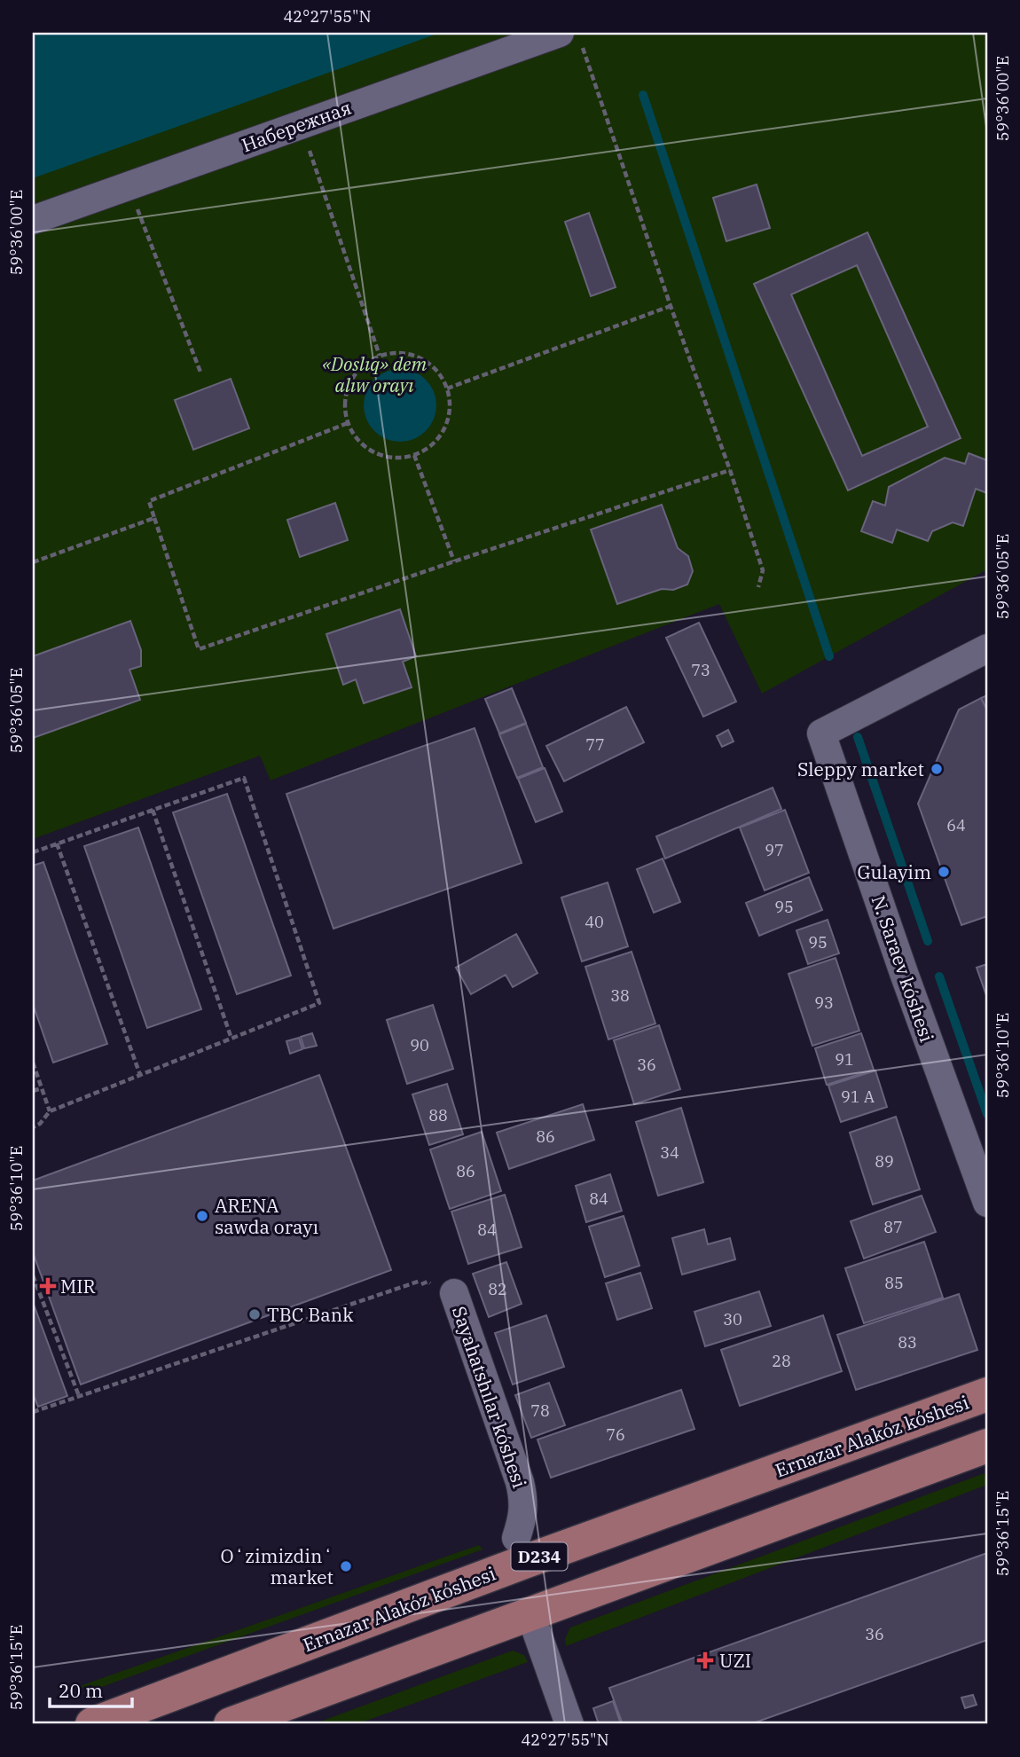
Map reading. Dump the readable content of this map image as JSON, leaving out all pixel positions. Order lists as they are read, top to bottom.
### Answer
{
  "streets": {
    "main road": ["Ernazar Alakóz kóshesi", "D234"],
    "street": ["Набережная", "N. Saraev kóshesi", "Sayahatshılar kóshesi"]
  },
  "parks": ["«Doslıq» dem alıw orayı"],
  "places": {
    "other": [
      "Sleppy market",
      "Gulayim",
      "ARENA sawda orayı",
      "TBC Bank",
      "Oʻzimizdinʻ market"
    ],
    "health": ["MIR", "UZI"]
  },
  "house_numbers": [
    "73",
    "77",
    "64",
    "97",
    "95",
    "40",
    "95",
    "38",
    "93",
    "90",
    "91",
    "36",
    "91 А",
    "88",
    "86",
    "34",
    "89",
    "86",
    "84",
    "87",
    "84",
    "85",
    "82",
    "30",
    "83",
    "28",
    "78",
    "76",
    "36"
  ],
  "scale_bar": "20 m",
  "coordinates": [
    "42°27'55\"N",
    "59°36'00\"E",
    "59°36'05\"E",
    "59°36'10\"E",
    "59°36'15\"E"
  ]
}
